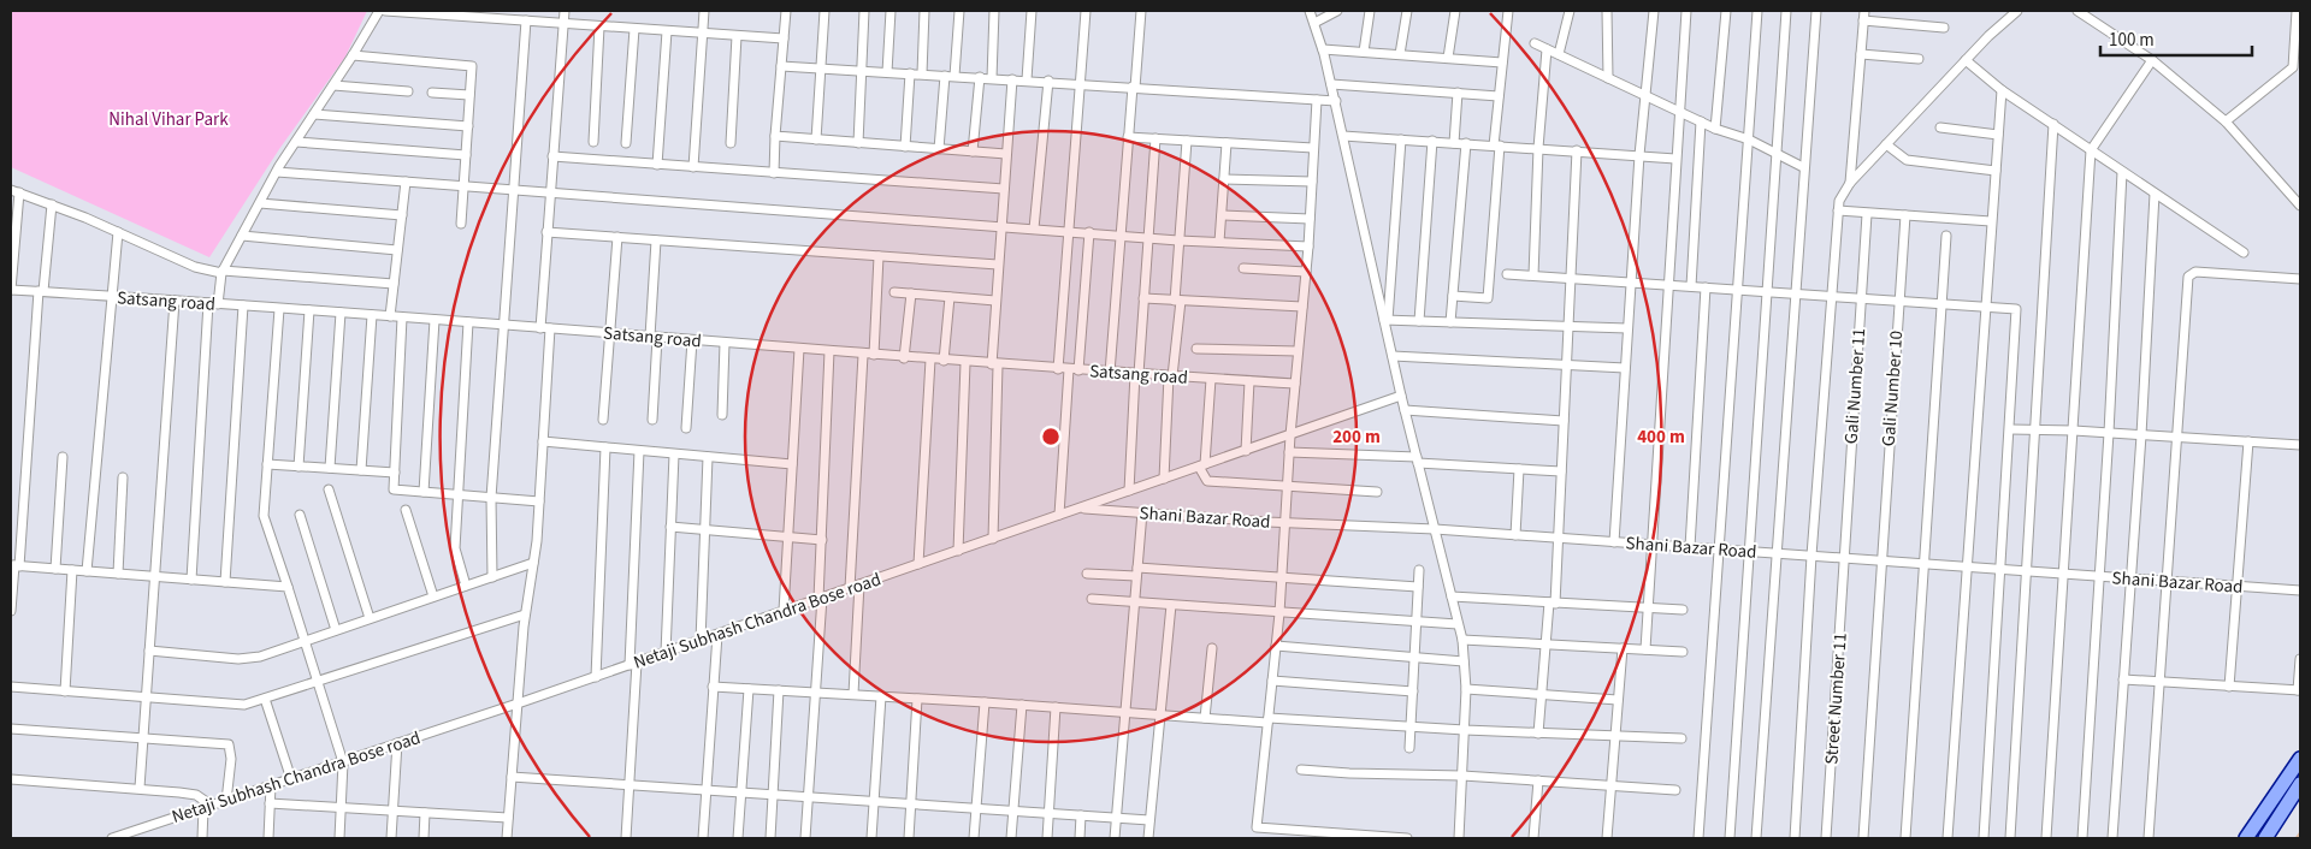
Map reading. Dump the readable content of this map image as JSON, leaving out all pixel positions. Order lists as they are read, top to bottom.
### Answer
{
  "streets": {
    "street": [
      "Satsang road",
      "Gali Number 11",
      "Gali Number 10",
      "Shani Bazar Road",
      "Netaji Subhash Chandra Bose road",
      "Street Number 11"
    ]
  },
  "crossings": [
    ["Gali Number 11", "Shani Bazar Road"],
    ["Gali Number 11", "Street Number 11"],
    ["Gali Number 10", "Shani Bazar Road"],
    ["Shani Bazar Road", "Netaji Subhash Chandra Bose road"],
    ["Shani Bazar Road", "Street Number 11"]
  ],
  "parks": ["Nihal Vihar Park"],
  "scale_bar": "100 m",
  "rings": ["200 m", "400 m"]
}
